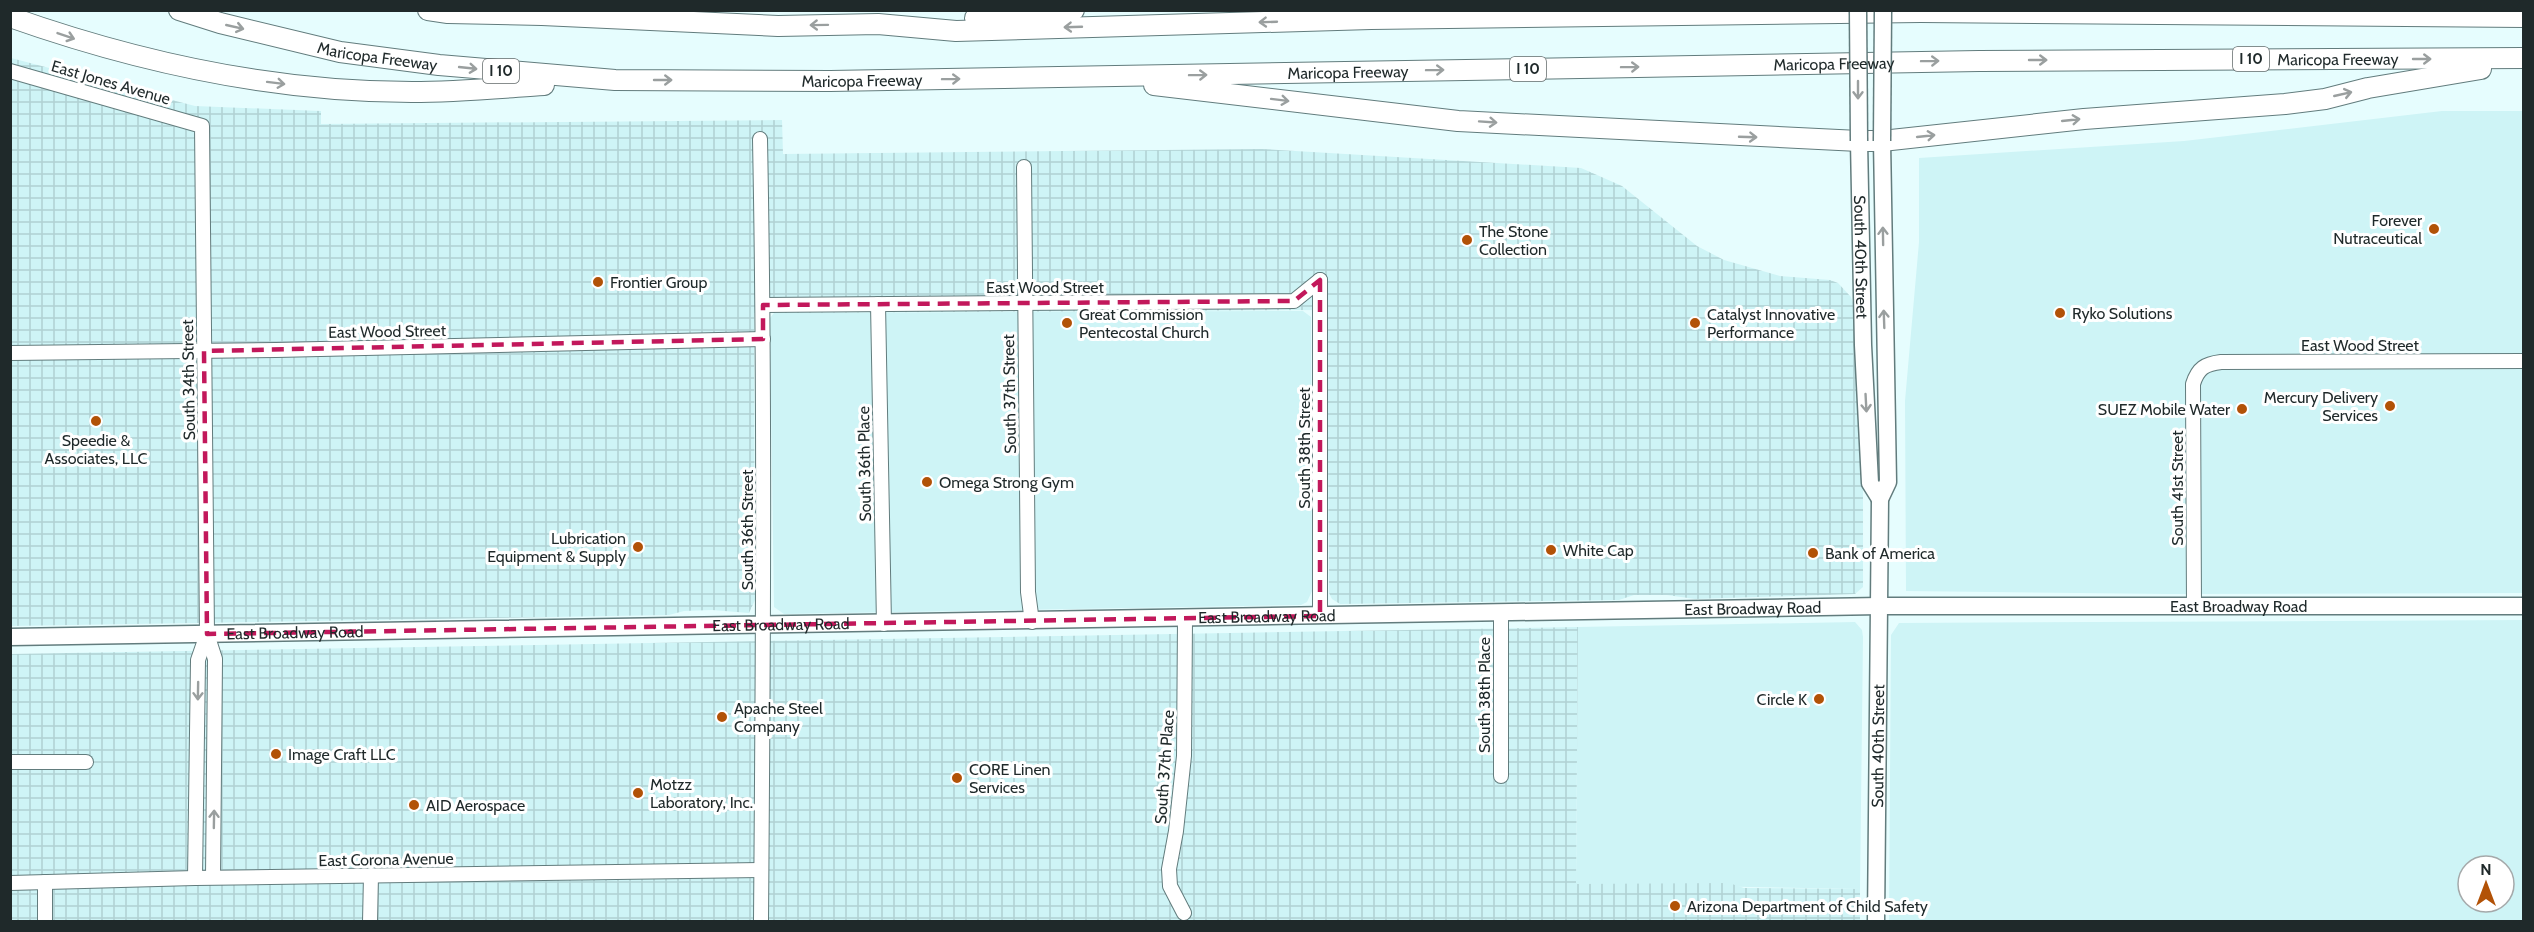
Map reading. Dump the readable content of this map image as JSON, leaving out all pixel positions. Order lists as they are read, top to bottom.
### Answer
{
  "streets": {
    "highway": ["Maricopa Freeway", "I 10"],
    "main road": ["South 40th Street", "East Broadway Road"],
    "street": [
      "East Jones Avenue",
      "East Wood Street",
      "South 34th Street",
      "South 37th Street",
      "South 38th Street",
      "South 36th Place",
      "South 41st Street",
      "South 36th Street",
      "South 38th Place",
      "South 37th Place",
      "East Corona Avenue"
    ]
  },
  "crossings": [
    ["East Jones Avenue", "South 34th Street"],
    ["South 40th Street", "East Broadway Road"],
    ["East Wood Street", "South 34th Street"],
    ["East Wood Street", "South 37th Street"],
    ["East Wood Street", "South 38th Street"],
    ["East Wood Street", "South 36th Place"],
    ["East Wood Street", "South 41st Street"],
    ["East Wood Street", "South 36th Street"],
    ["South 34th Street", "East Broadway Road"],
    ["South 34th Street", "East Corona Avenue"],
    ["South 37th Street", "East Broadway Road"],
    ["South 38th Street", "East Broadway Road"],
    ["South 36th Place", "East Broadway Road"],
    ["South 41st Street", "East Broadway Road"],
    ["South 36th Street", "East Broadway Road"],
    ["South 36th Street", "East Corona Avenue"],
    ["East Broadway Road", "South 38th Place"],
    ["East Broadway Road", "South 37th Place"]
  ],
  "places": [
    "Forever Nutraceutical",
    "The Stone Collection",
    "Frontier Group",
    "Ryko Solutions",
    "Great Commission Pentecostal Church",
    "Catalyst Innovative Performance",
    "Mercury Delivery Services",
    "SUEZ Mobile Water",
    "Speedie & Associates, LLC",
    "Omega Strong Gym",
    "Lubrication Equipment & Supply",
    "White Cap",
    "Bank of America",
    "Circle K",
    "Apache Steel Company",
    "Image Craft LLC",
    "CORE Linen Services",
    "Motzz Laboratory, Inc.",
    "AID Aerospace",
    "Arizona Department of Child Safety"
  ],
  "north": "top"
}
